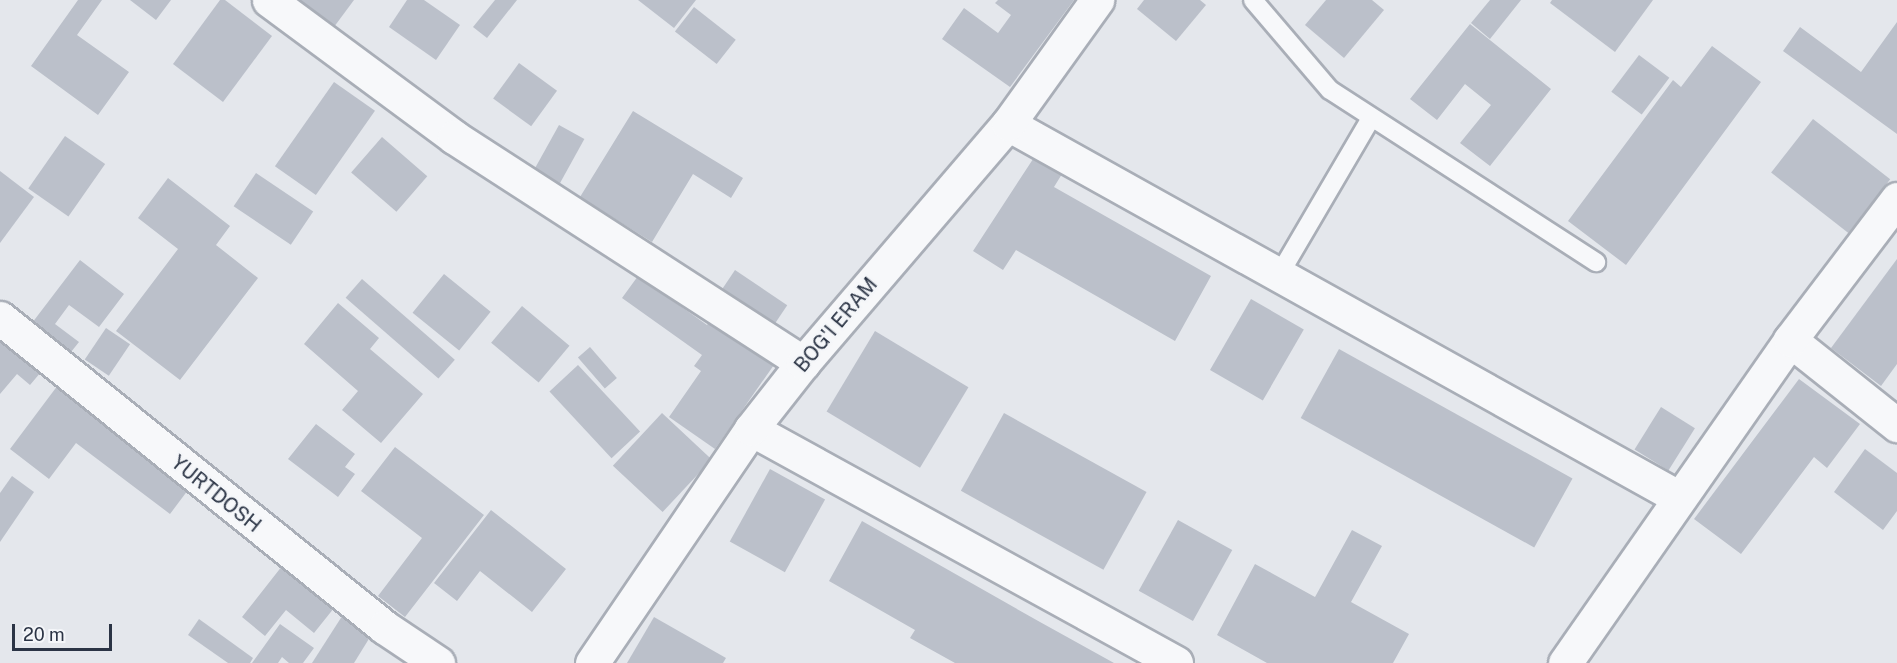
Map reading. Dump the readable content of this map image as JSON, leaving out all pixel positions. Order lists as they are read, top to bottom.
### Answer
{
  "streets": {
    "street": ["BOG'I ERAM", "YURTDOSH"]
  },
  "scale_bar": "20 m"
}
